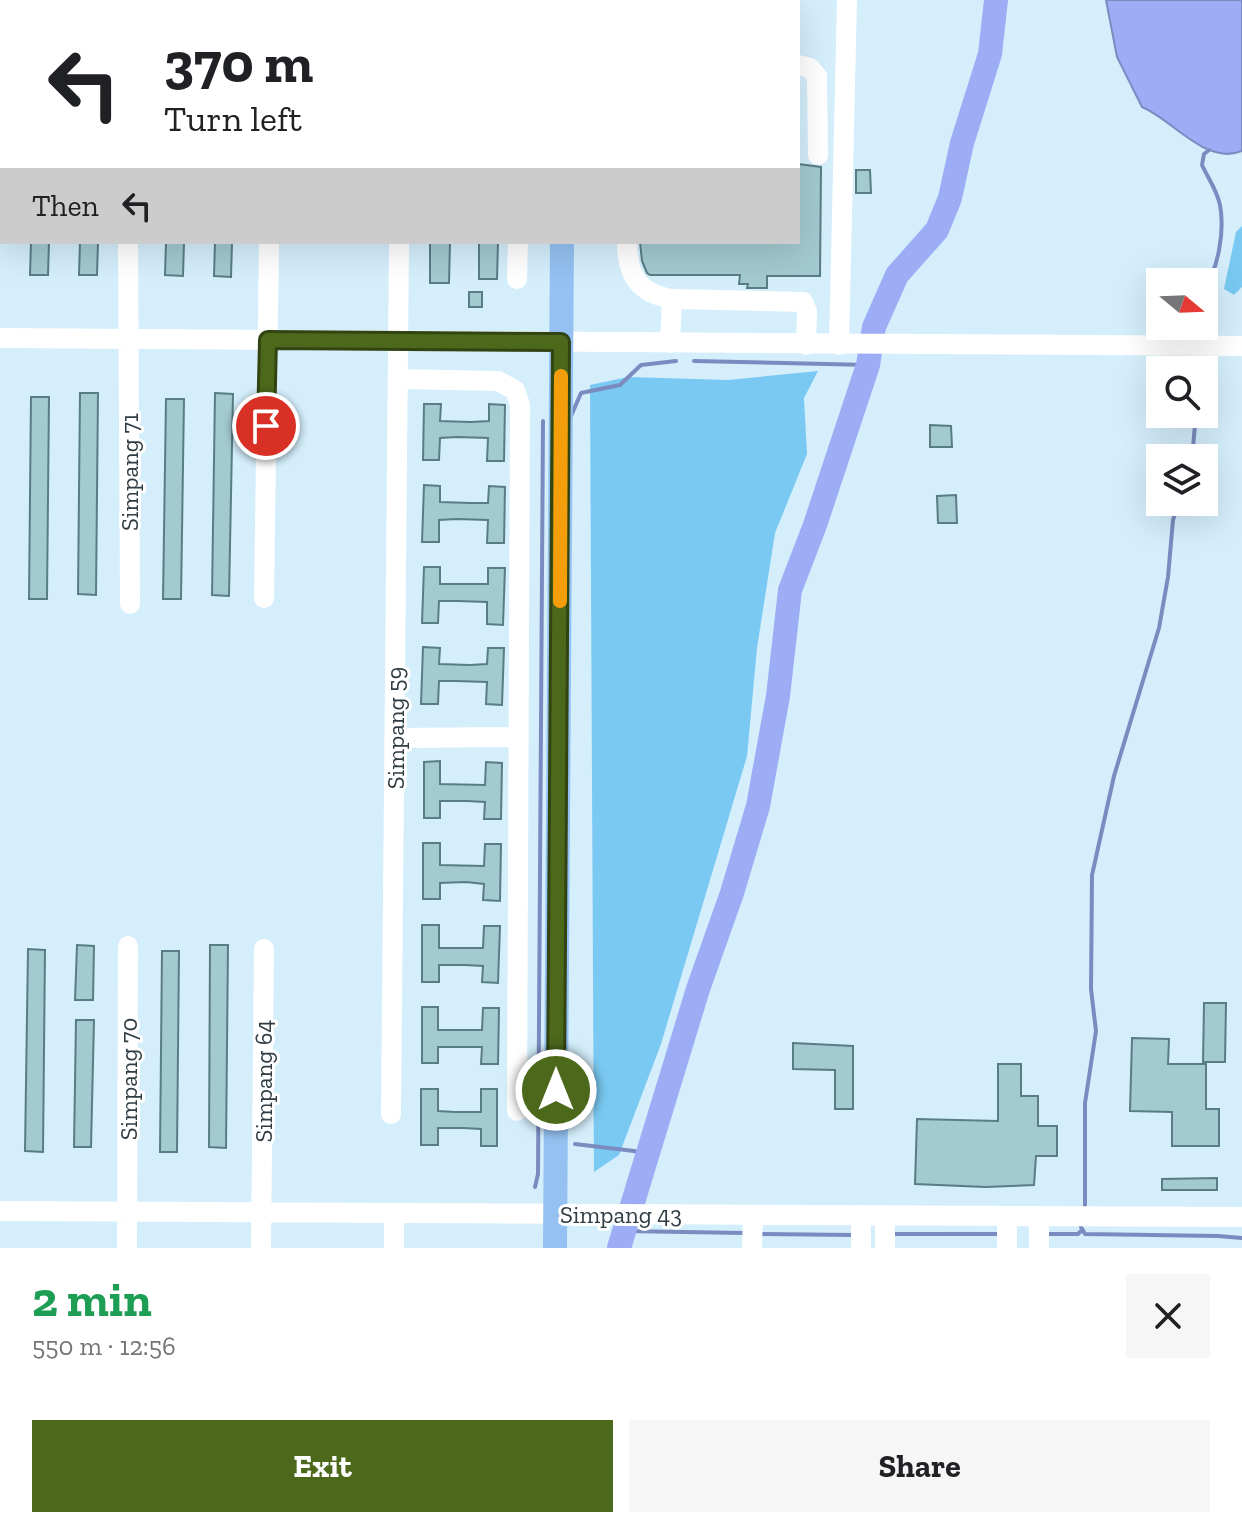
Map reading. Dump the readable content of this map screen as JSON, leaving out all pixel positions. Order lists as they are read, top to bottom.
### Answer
{
  "streets": {
    "street": [
      "Simpang 71",
      "Simpang 59",
      "Simpang 70",
      "Simpang 64",
      "Simpang 43"
    ]
  },
  "crossings": [
    ["Simpang 70", "Simpang 43"],
    ["Simpang 64", "Simpang 43"]
  ],
  "north": "right",
  "page": {
    "turn": ["370 m", "Turn left"],
    "then": "Then",
    "heading": ["2 min", "550 m · 12:56"],
    "buttons": ["Exit", "Share"]
  }
}
